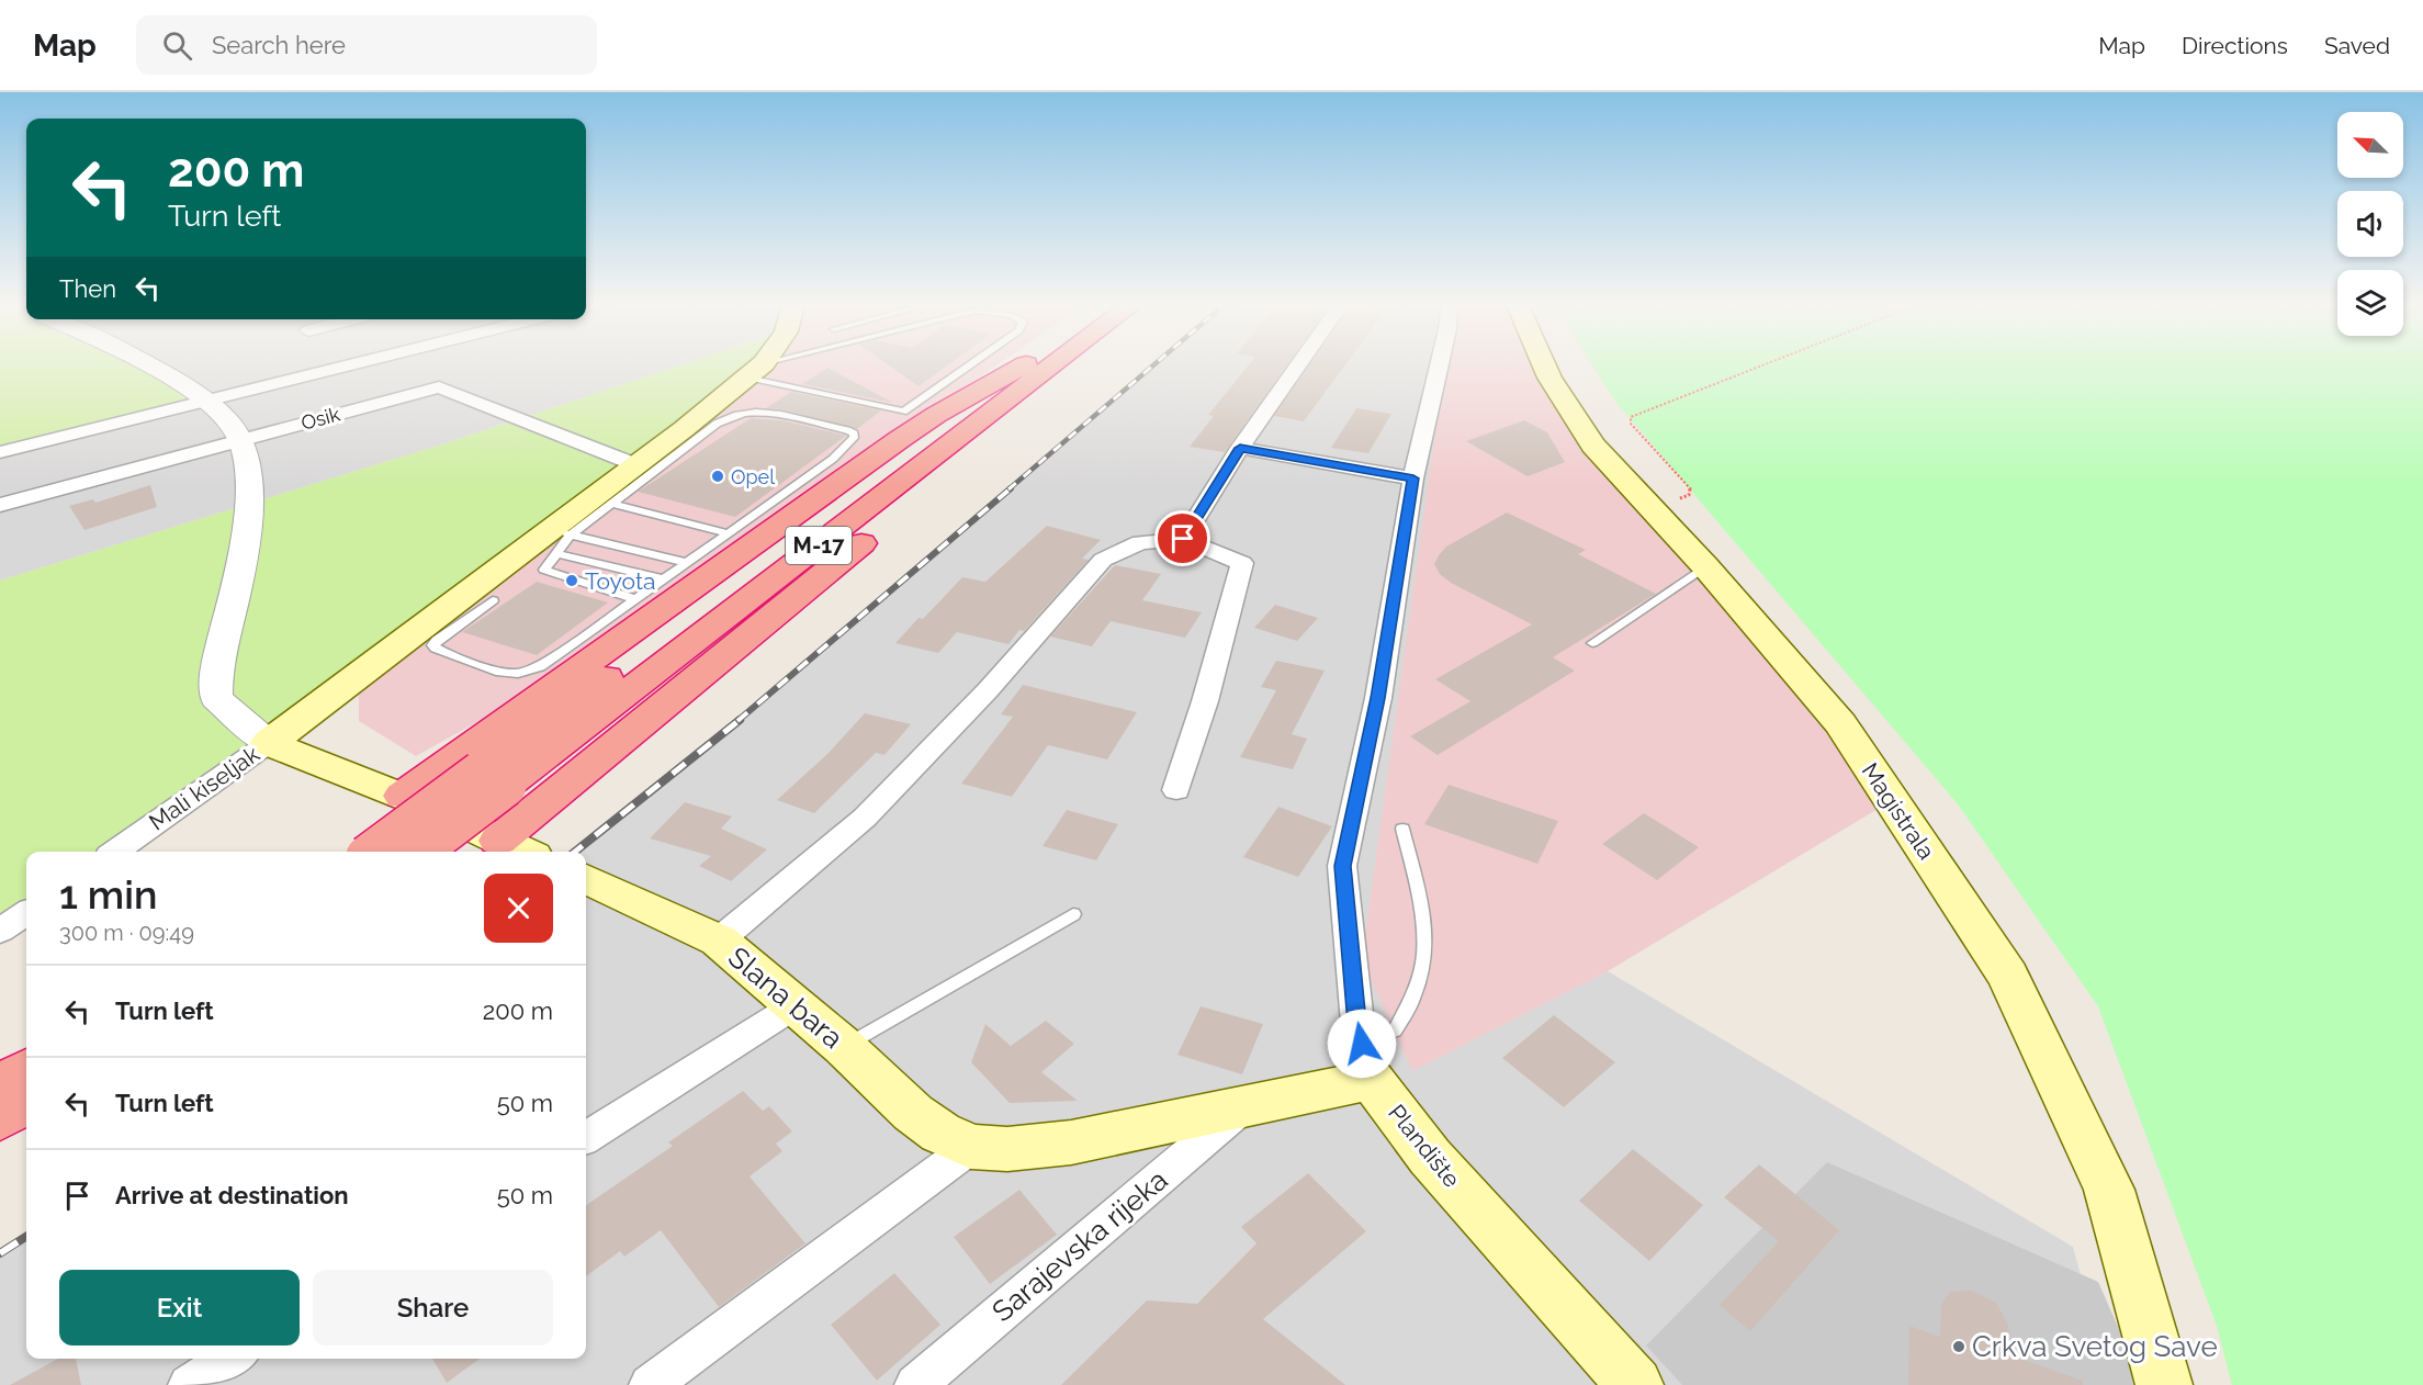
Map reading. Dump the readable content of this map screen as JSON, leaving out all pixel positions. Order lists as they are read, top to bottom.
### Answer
{
  "streets": {
    "highway": ["M-17"],
    "main road": ["Magistrala", "Slana bara", "Plandište"],
    "street": ["Osik", "Mali kiseljak", "Sarajevska rijeka"]
  },
  "crossings": [
    ["Slana bara", "Plandište"],
    ["Slana bara", "Sarajevska rijeka"]
  ],
  "places": ["Opel", "Toyota", "Crkva Svetog Save"],
  "north": "top left",
  "page": {
    "header": "Map",
    "search": "Search here",
    "nav": ["Map", "Directions", "Saved"],
    "turn": ["200 m", "Turn left"],
    "then": "Then",
    "heading": ["1 min", "300 m · 09:49"],
    "list": [
      {
        "name": "Turn left",
        "value": "200 m"
      },
      {
        "name": "Turn left",
        "value": "50 m"
      },
      {
        "name": "Arrive at destination",
        "value": "50 m"
      }
    ],
    "buttons": ["Exit", "Share"]
  }
}
